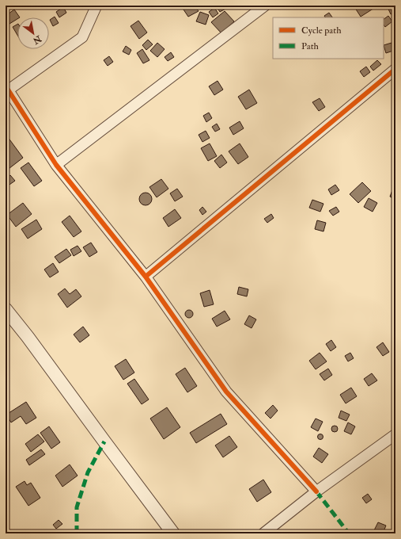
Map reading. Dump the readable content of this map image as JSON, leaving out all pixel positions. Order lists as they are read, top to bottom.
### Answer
{
  "legend": ["Cycle path", "Path"],
  "north": "bottom right"
}
